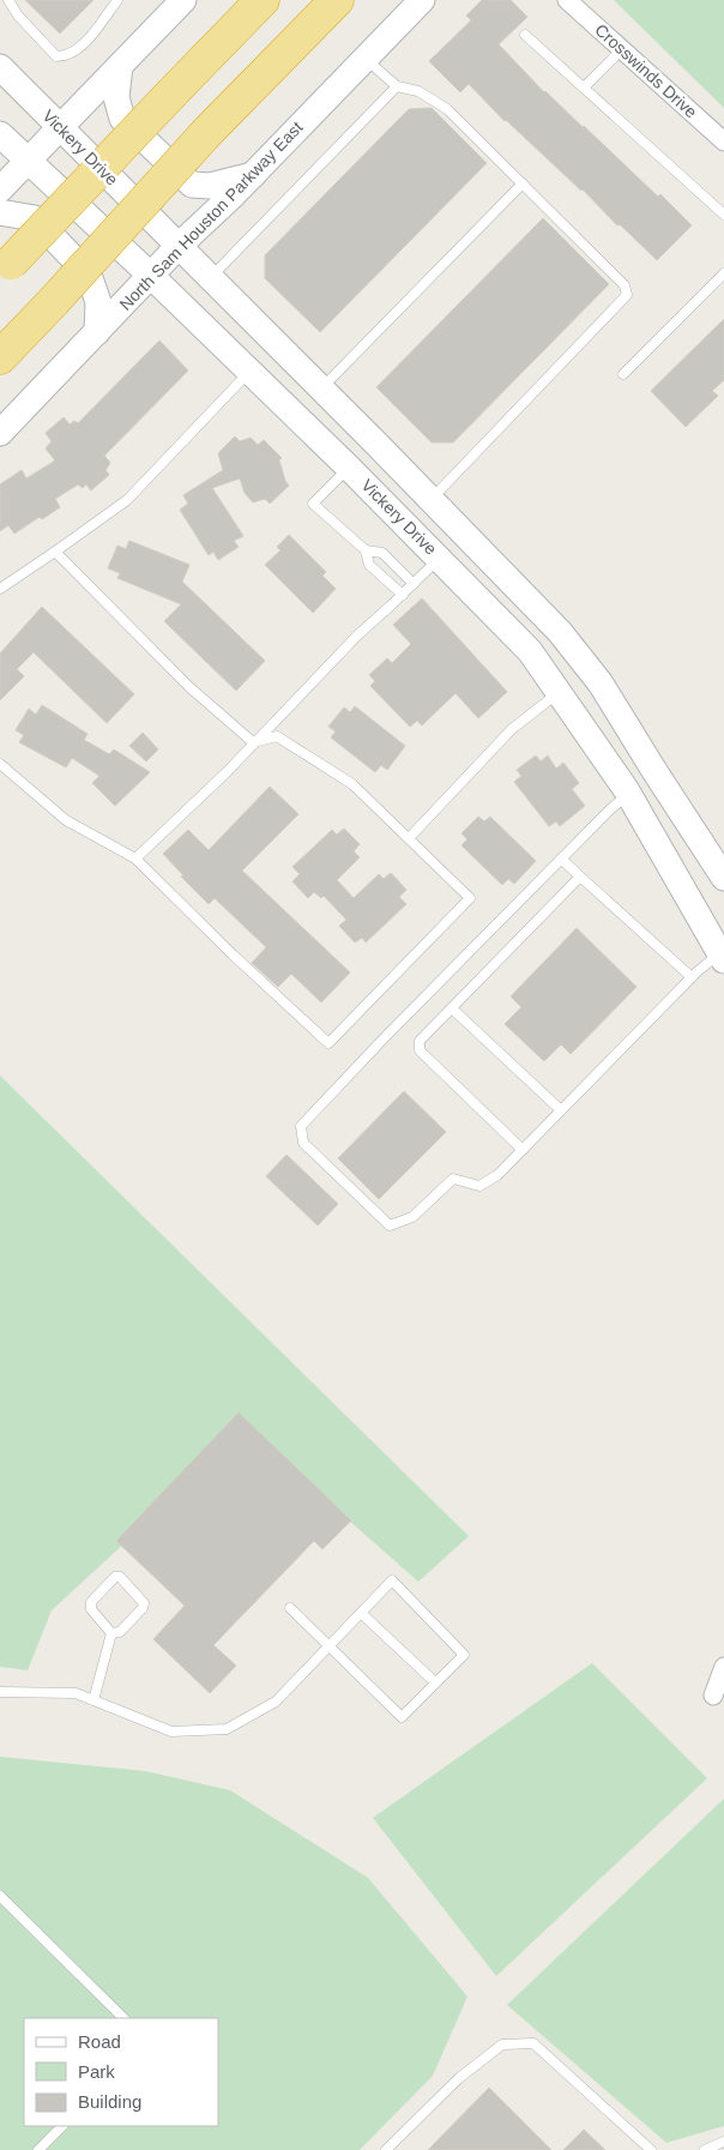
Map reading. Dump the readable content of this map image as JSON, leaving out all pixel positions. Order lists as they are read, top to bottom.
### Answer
{
  "streets": {
    "main road": ["Vickery Drive", "North Sam Houston Parkway East"],
    "street": ["Crosswinds Drive"]
  },
  "crossings": [
    ["Vickery Drive", "North Sam Houston Parkway East"]
  ],
  "legend": ["Road", "Park", "Building"]
}
